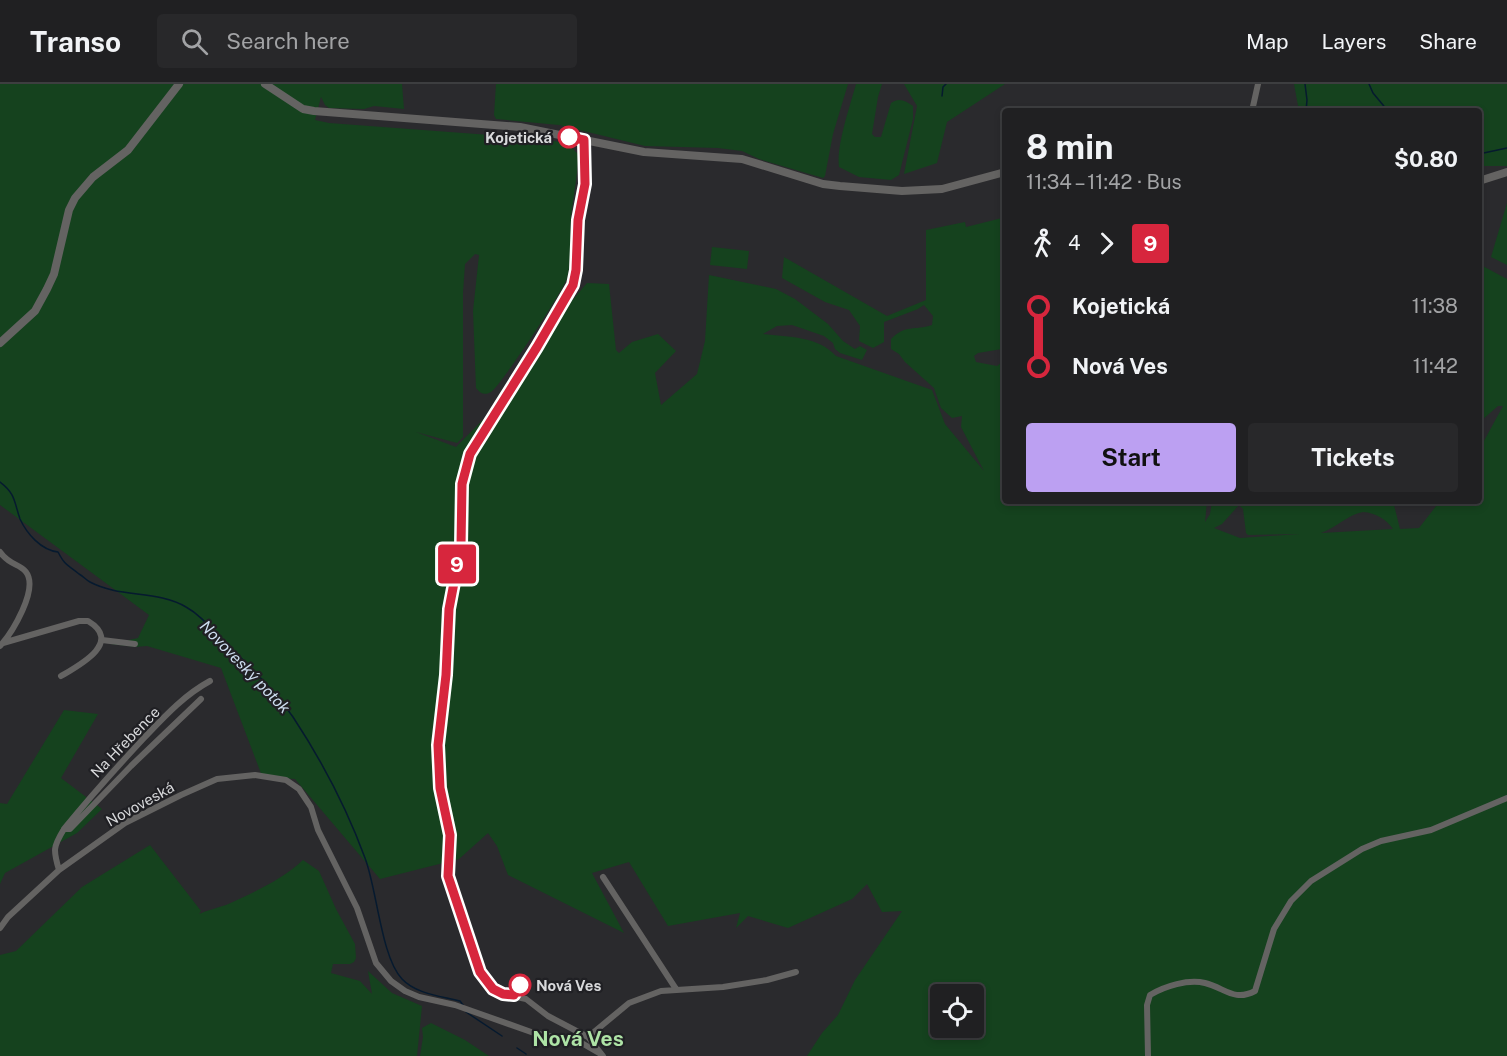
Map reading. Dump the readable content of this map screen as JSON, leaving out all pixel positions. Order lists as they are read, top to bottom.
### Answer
{
  "streets": {
    "street": ["Na Hřebence", "Novoveská"]
  },
  "crossings": [
    ["Na Hřebence", "Novoveská"]
  ],
  "districts": ["Nová Ves"],
  "water": ["Novoveský potok"],
  "places": ["Kojetická", "Nová Ves"],
  "lines": ["bus line 9"],
  "page": {
    "header": "Transo",
    "search": "Search here",
    "nav": ["Map", "Layers", "Share"],
    "on_map": "9",
    "heading": ["8 min", "11:34 – 11:42 · Bus", "$0.80"],
    "legs": ["4", "9"],
    "list": [
      {
        "name": "Kojetická",
        "value": "11:38"
      },
      {
        "name": "Nová Ves",
        "value": "11:42"
      }
    ],
    "buttons": ["Start", "Tickets"]
  }
}
